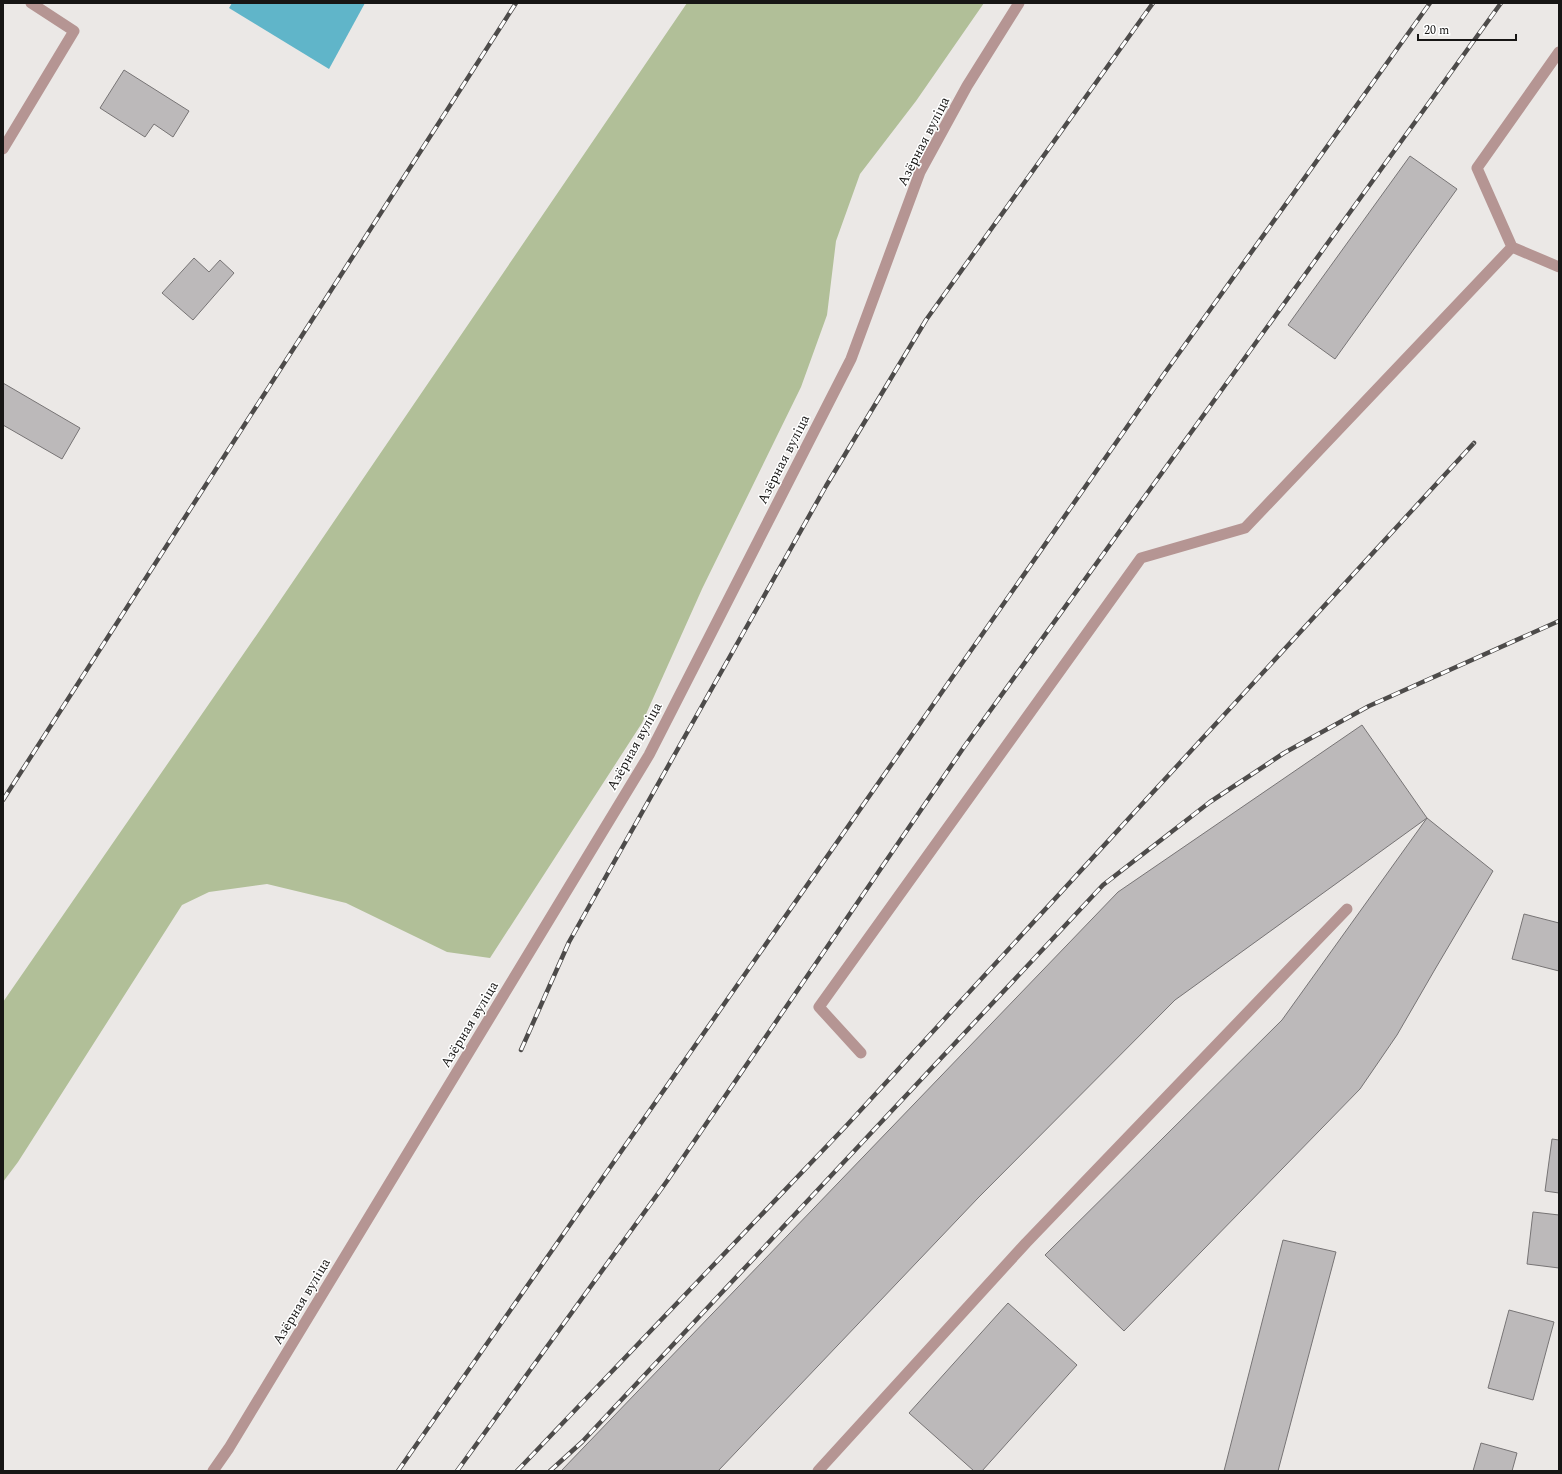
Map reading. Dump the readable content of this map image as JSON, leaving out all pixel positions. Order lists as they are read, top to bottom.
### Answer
{
  "streets": {
    "street": ["Азёрная вуліца"]
  },
  "scale_bar": "20 m"
}
